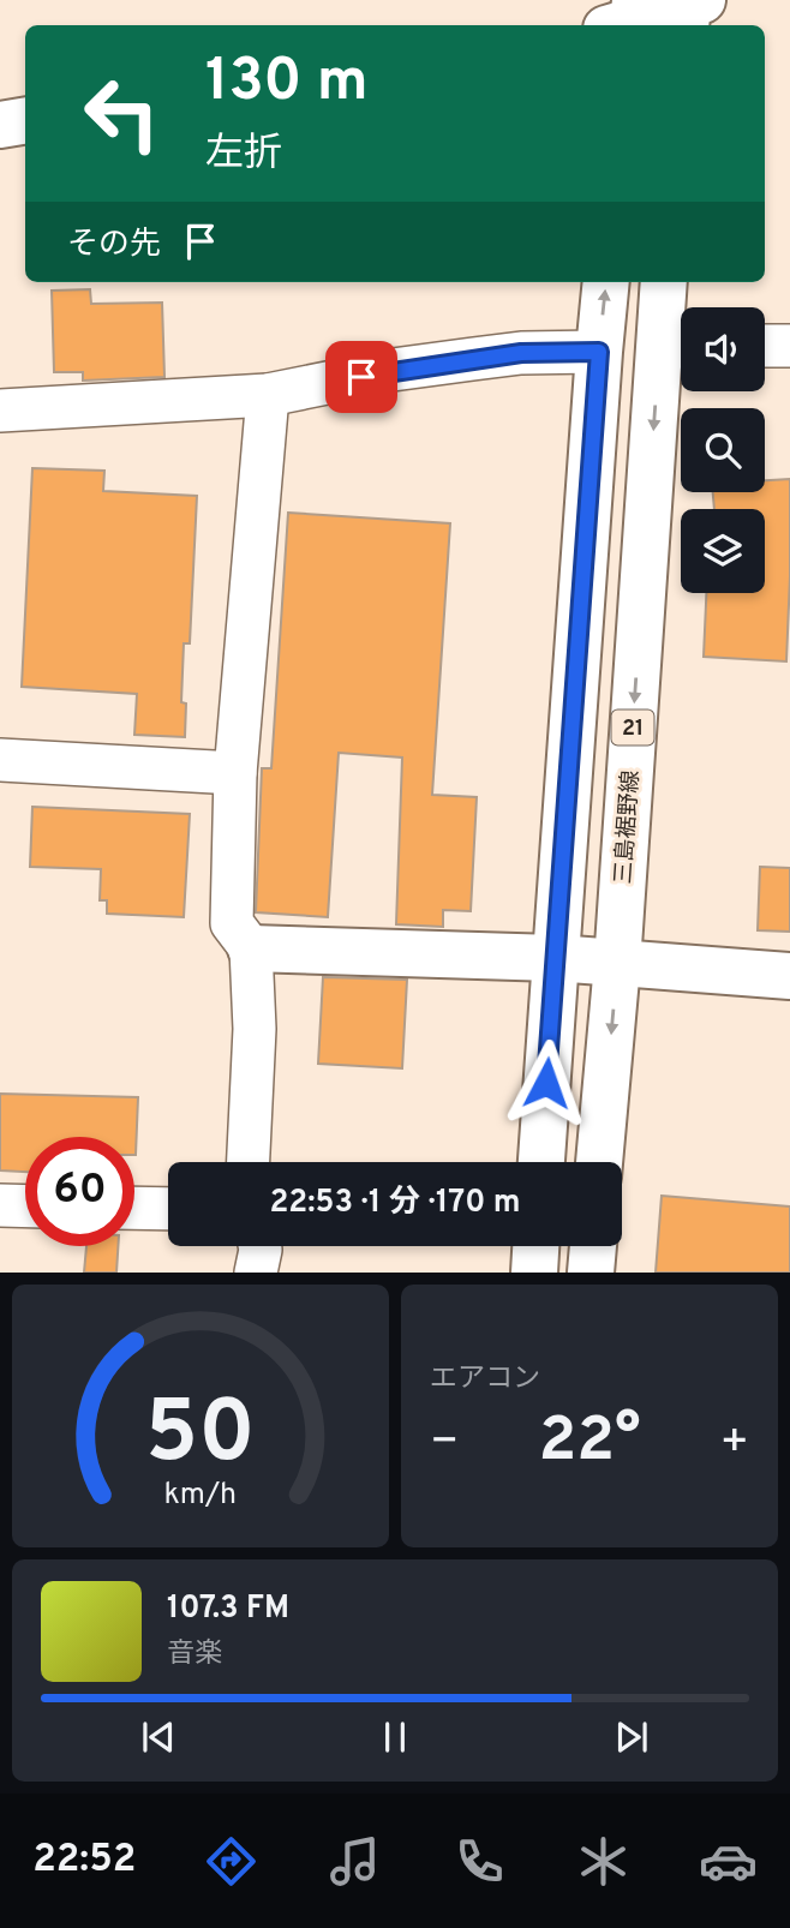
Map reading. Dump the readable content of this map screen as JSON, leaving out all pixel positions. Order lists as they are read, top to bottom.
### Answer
{
  "streets": {
    "main road": ["21", "三島裾野線"]
  },
  "page": {
    "turn": ["130 m", "左折"],
    "then": "その先",
    "limit": "60",
    "trip": "22:53 · 1 分 · 170 m",
    "tile": "エアコン",
    "heat": ["−", "22°", "+"],
    "song": ["107.3 FM", "音楽"],
    "tabs": "22:52",
    "gauge": ["50", "km/h"]
  }
}
